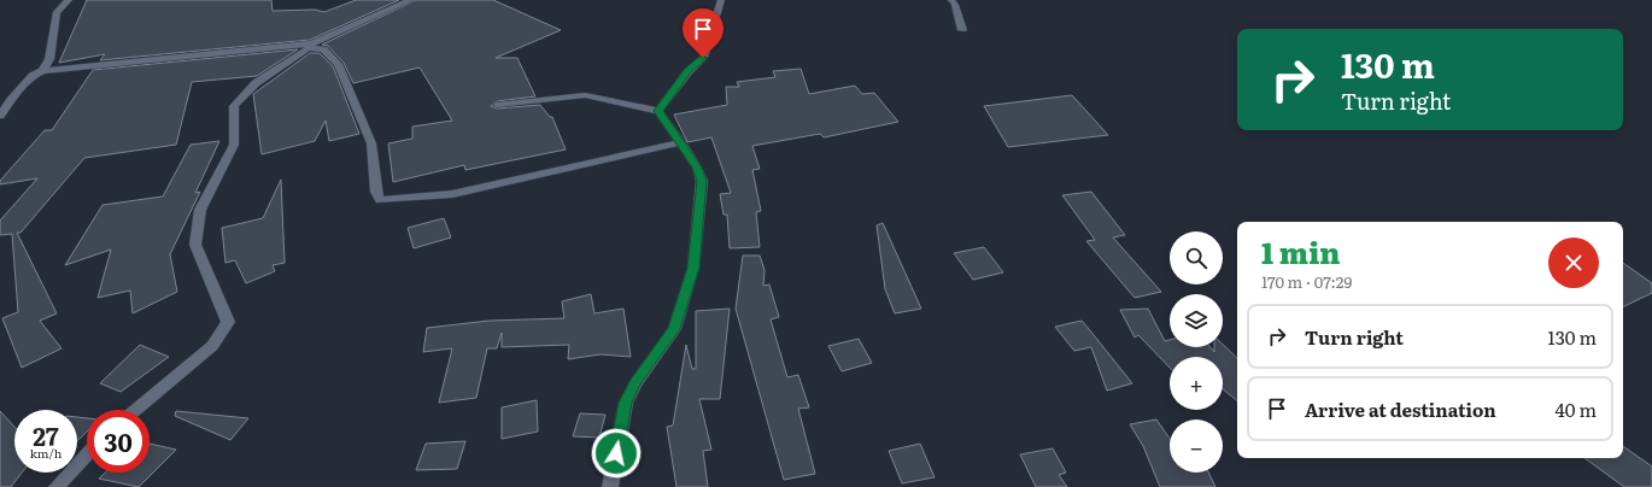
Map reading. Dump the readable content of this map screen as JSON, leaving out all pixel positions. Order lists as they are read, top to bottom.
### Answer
{
  "page": {
    "turn": ["130 m", "Turn right"],
    "heading": ["1 min", "170 m · 07:29"],
    "map_buttons": ["+", "−"],
    "list": [
      {
        "name": "Turn right",
        "value": "130 m"
      },
      {
        "name": "Arrive at destination",
        "value": "40 m"
      }
    ],
    "speed": "27 km/h",
    "limit": "30"
  }
}
